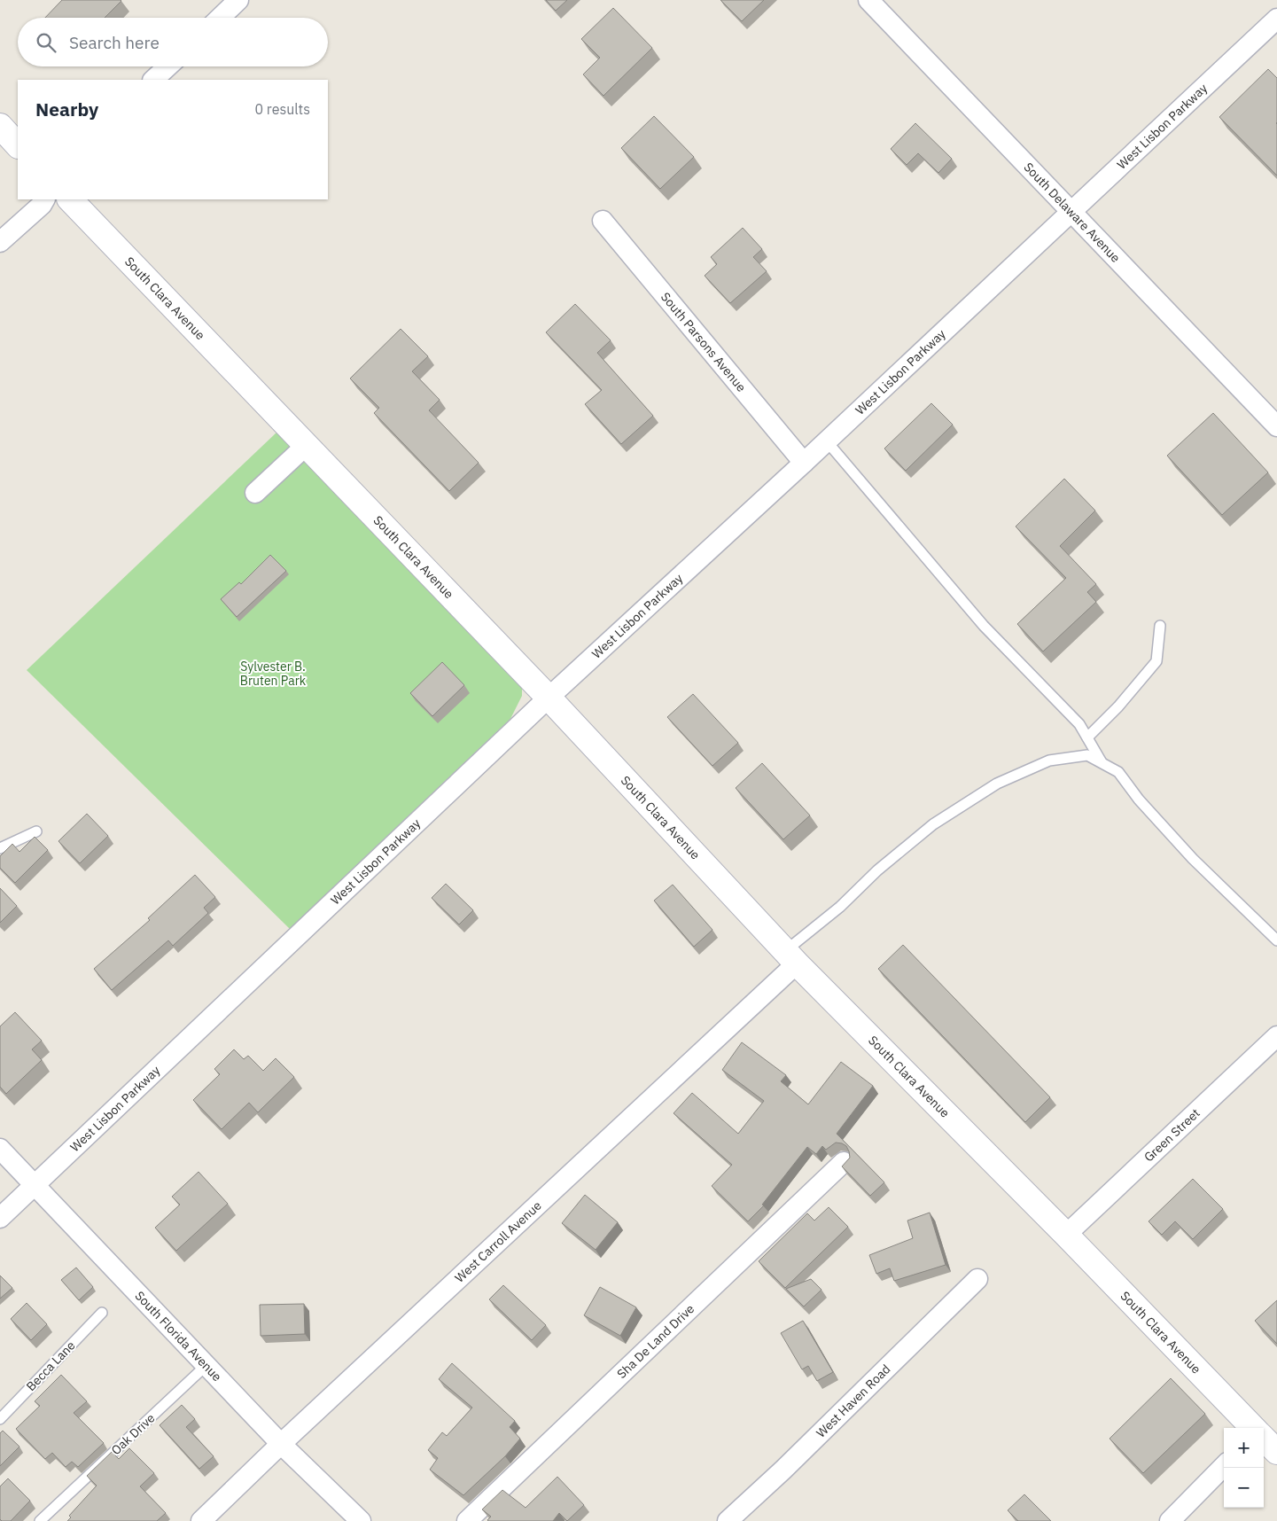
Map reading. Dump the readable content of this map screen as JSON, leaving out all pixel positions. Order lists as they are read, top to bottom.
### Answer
{
  "streets": {
    "street": [
      "West Lisbon Parkway",
      "South Delaware Avenue",
      "South Clara Avenue",
      "South Parsons Avenue",
      "Green Street",
      "West Carroll Avenue",
      "South Florida Avenue",
      "Sha De Land Drive",
      "West Haven Road"
    ],
    "lane": ["Becca Lane", "Oak Drive"]
  },
  "crossings": [
    ["West Lisbon Parkway", "South Delaware Avenue"],
    ["West Lisbon Parkway", "South Clara Avenue"],
    ["West Lisbon Parkway", "South Parsons Avenue"],
    ["West Lisbon Parkway", "South Florida Avenue"],
    ["South Clara Avenue", "Green Street"],
    ["South Clara Avenue", "West Carroll Avenue"],
    ["West Carroll Avenue", "South Florida Avenue"],
    ["South Florida Avenue", "Oak Drive"]
  ],
  "parks": ["Sylvester B. Bruten Park"],
  "page": {
    "search": "Search here",
    "heading": ["Nearby", "0 results"],
    "map_buttons": ["+", "−"]
  }
}
